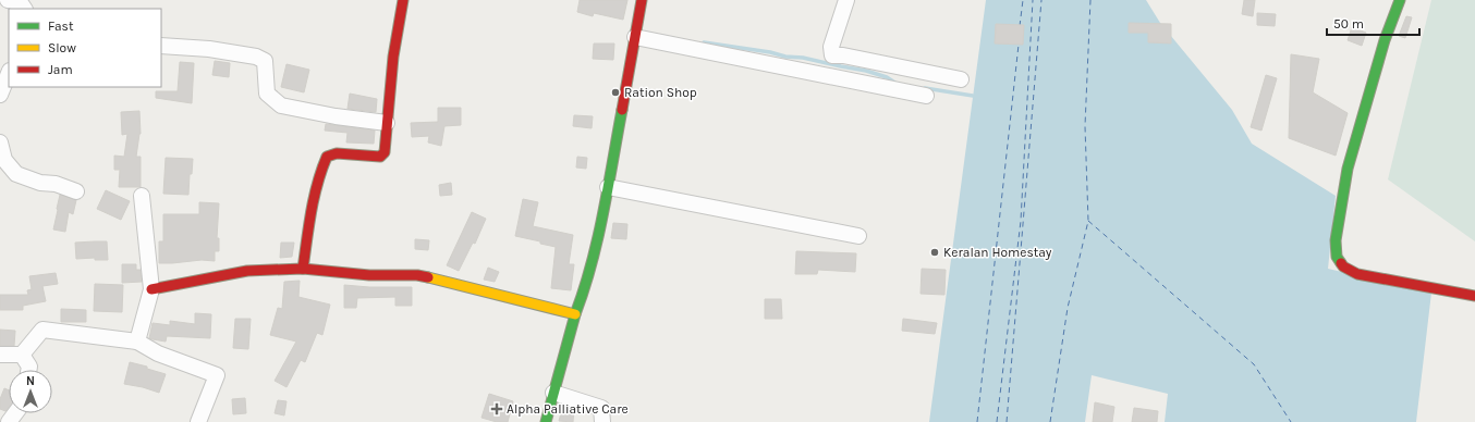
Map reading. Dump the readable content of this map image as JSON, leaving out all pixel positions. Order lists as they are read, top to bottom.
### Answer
{
  "places": {
    "other": ["Ration Shop", "Keralan Homestay"],
    "health": ["Alpha Palliative Care"]
  },
  "legend": ["Fast", "Slow", "Jam"],
  "scale_bar": "50 m",
  "north": "top"
}
